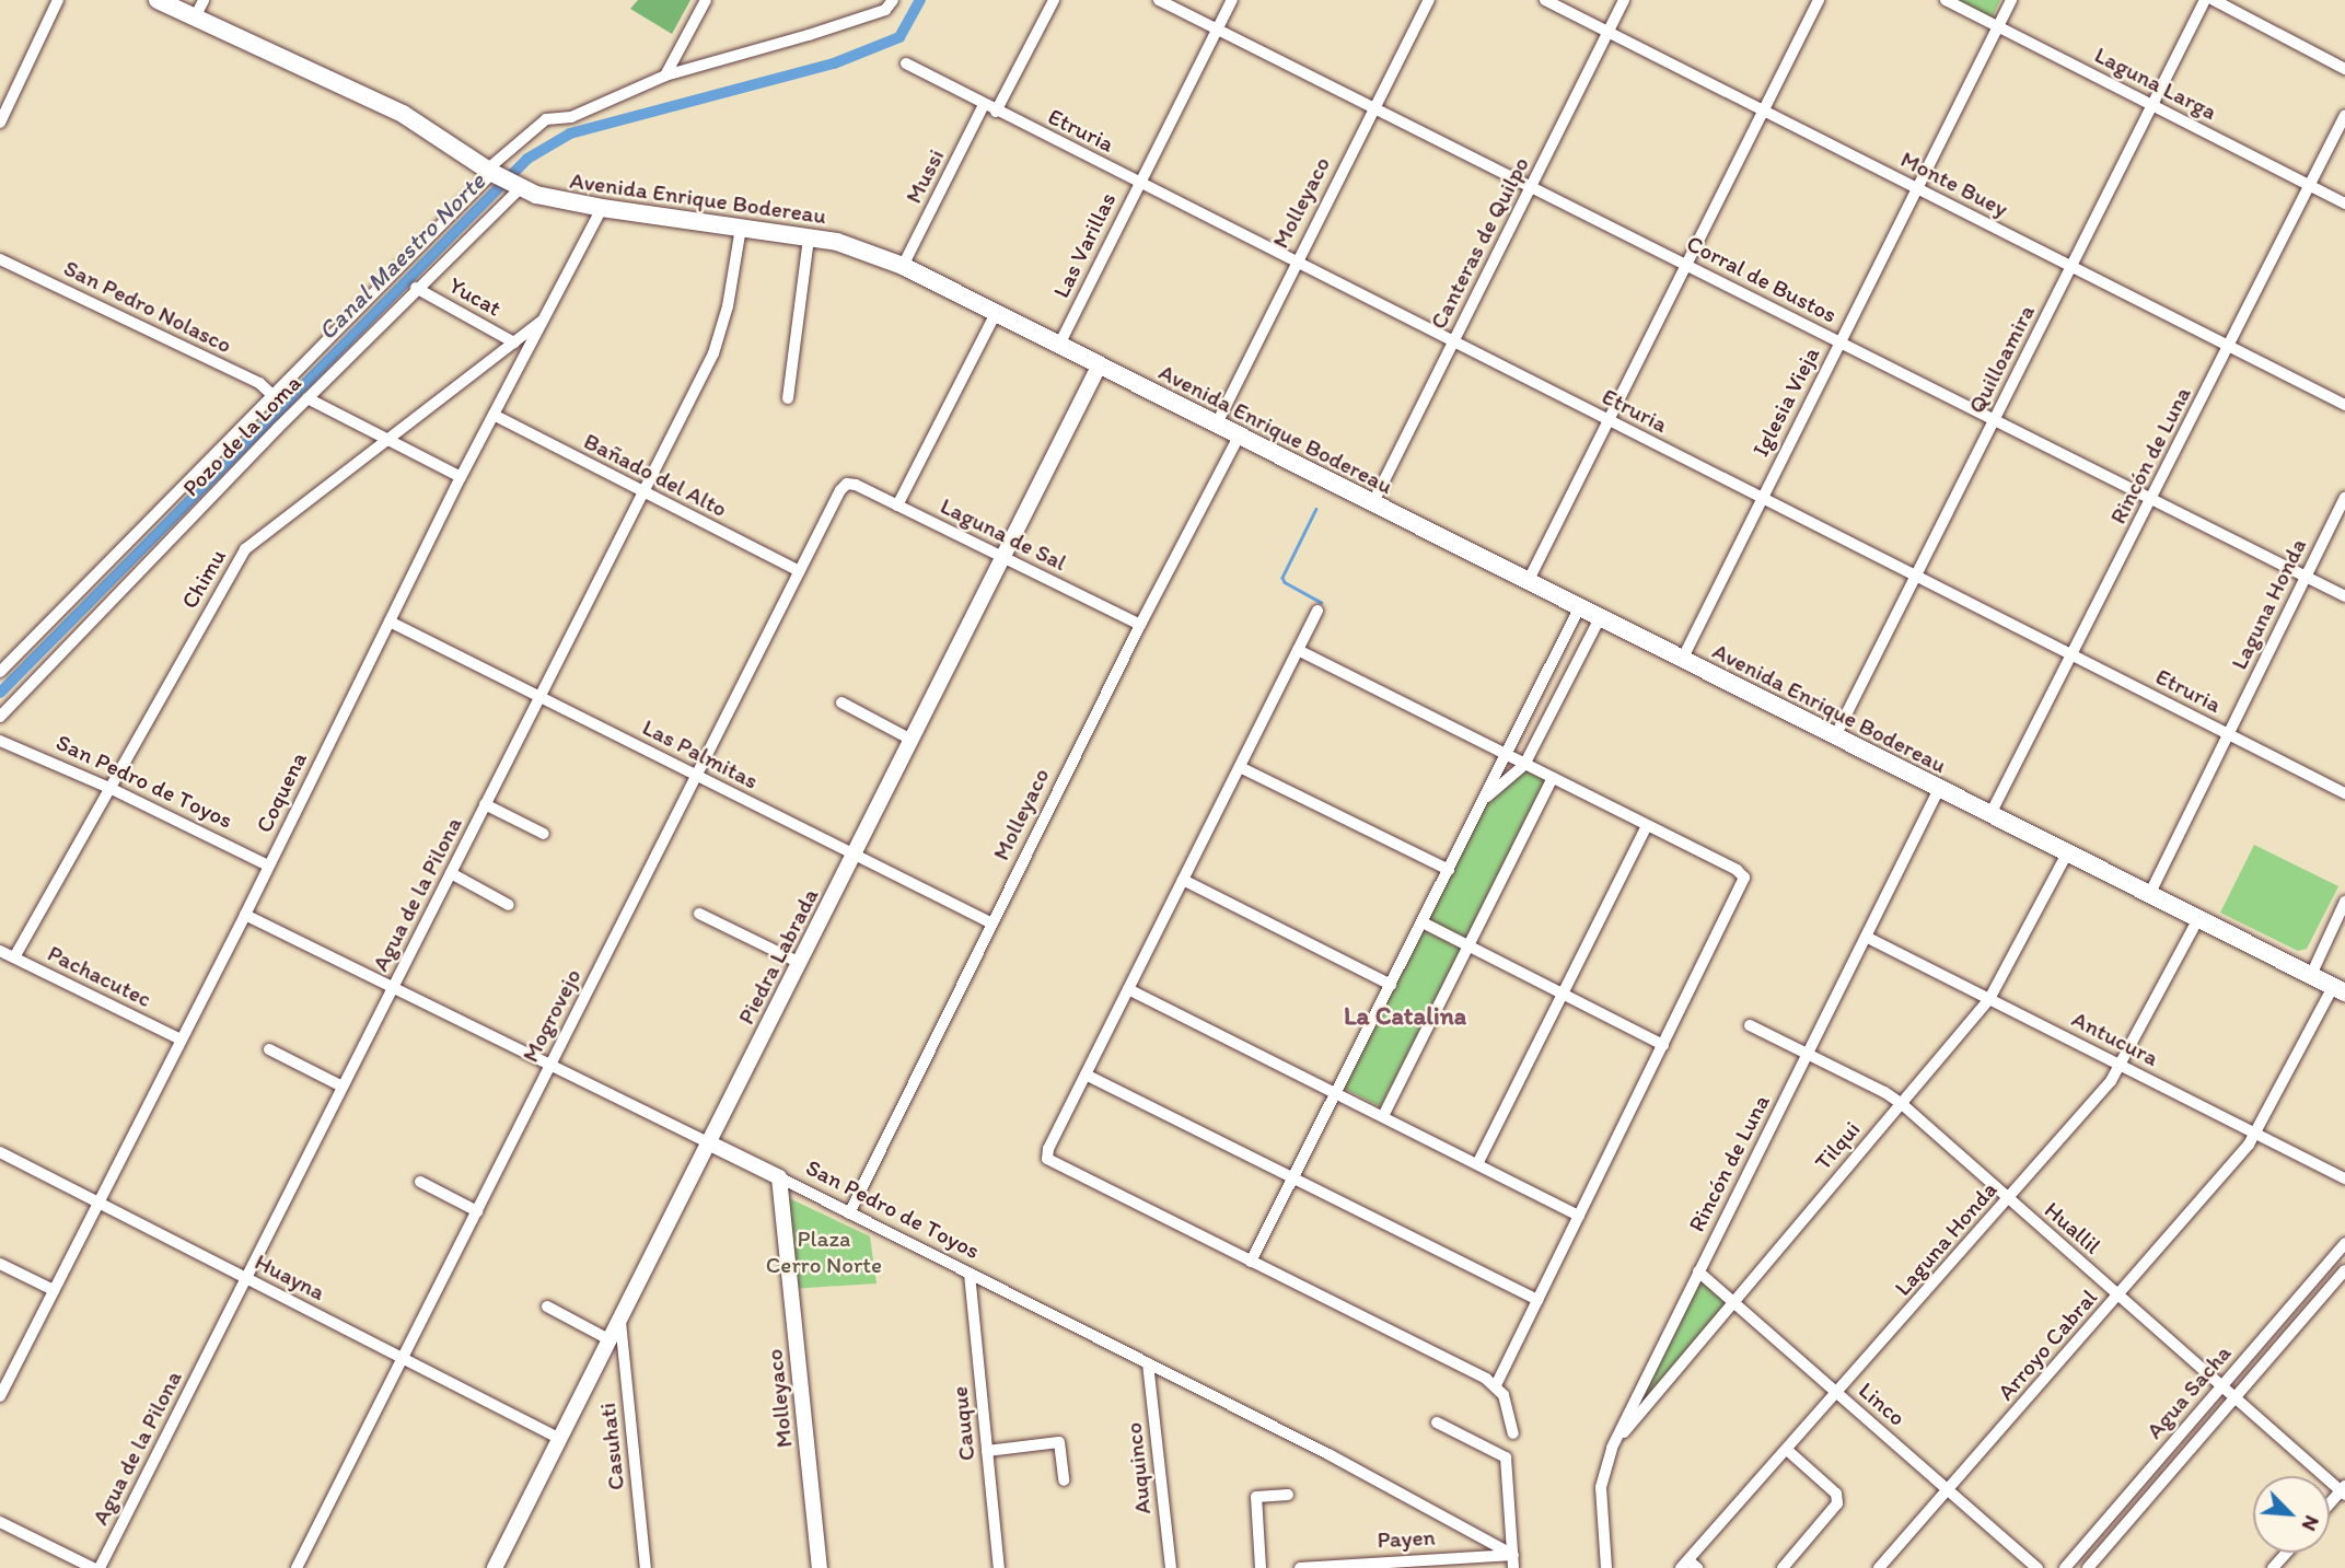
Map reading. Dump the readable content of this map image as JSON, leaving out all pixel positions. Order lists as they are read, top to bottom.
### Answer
{
  "streets": {
    "main road": [
      "Avenida Enrique Bodereau",
      "Molleyaco",
      "San Pedro de Toyos",
      "Piedra Labrada"
    ],
    "street": [
      "Laguna Larga",
      "Etruria",
      "Mussi",
      "Monte Buey",
      "Canteras de Quilpo",
      "Las Varillas",
      "Corral de Bustos",
      "Yucat",
      "San Pedro Nolasco",
      "Quilloamira",
      "Iglesia Vieja",
      "Pozo de la Loma",
      "Rincón de Luna",
      "Bañado del Alto",
      "Laguna de Sal",
      "Chimu",
      "Laguna Honda",
      "Las Palmitas",
      "Coquena",
      "Agua de la Pilona",
      "Pachacutec",
      "Mogrovejo",
      "Antucura",
      "Tilqui",
      "Huallil",
      "Huayna",
      "Arroyo Cabral",
      "Agua Sacha",
      "Linco",
      "Cauque",
      "Casuhati",
      "Auquinco",
      "Payen"
    ]
  },
  "crossings": [
    ["Laguna Larga", "Quilloamira"],
    ["Laguna Larga", "Iglesia Vieja"],
    ["Laguna Larga", "Rincón de Luna"],
    ["Etruria", "Mussi"],
    ["Etruria", "Molleyaco"],
    ["Etruria", "Canteras de Quilpo"],
    ["Etruria", "Las Varillas"],
    ["Etruria", "Quilloamira"],
    ["Etruria", "Iglesia Vieja"],
    ["Etruria", "Rincón de Luna"],
    ["Etruria", "Laguna Honda"],
    ["Mussi", "Avenida Enrique Bodereau"],
    ["Monte Buey", "Canteras de Quilpo"],
    ["Monte Buey", "Quilloamira"],
    ["Monte Buey", "Iglesia Vieja"],
    ["Monte Buey", "Rincón de Luna"],
    ["Avenida Enrique Bodereau", "Molleyaco"],
    ["Avenida Enrique Bodereau", "Canteras de Quilpo"],
    ["Avenida Enrique Bodereau", "Las Varillas"],
    ["Avenida Enrique Bodereau", "Quilloamira"],
    ["Avenida Enrique Bodereau", "Iglesia Vieja"],
    ["Avenida Enrique Bodereau", "Pozo de la Loma"],
    ["Avenida Enrique Bodereau", "Rincón de Luna"],
    ["Avenida Enrique Bodereau", "Laguna Honda"],
    ["Avenida Enrique Bodereau", "Coquena"],
    ["Avenida Enrique Bodereau", "Agua de la Pilona"],
    ["Avenida Enrique Bodereau", "Piedra Labrada"],
    ["Avenida Enrique Bodereau", "Tilqui"],
    ["Avenida Enrique Bodereau", "Arroyo Cabral"],
    ["Molleyaco", "Corral de Bustos"],
    ["Molleyaco", "Laguna de Sal"],
    ["Molleyaco", "Las Palmitas"],
    ["Molleyaco", "San Pedro de Toyos"],
    ["Canteras de Quilpo", "Corral de Bustos"],
    ["Las Varillas", "Corral de Bustos"],
    ["Corral de Bustos", "Quilloamira"],
    ["Corral de Bustos", "Iglesia Vieja"],
    ["Corral de Bustos", "Rincón de Luna"],
    ["Corral de Bustos", "Laguna Honda"],
    ["Yucat", "Pozo de la Loma"],
    ["Yucat", "Chimu"],
    ["San Pedro Nolasco", "Pozo de la Loma"],
    ["Rincón de Luna", "Antucura"],
    ["Rincón de Luna", "Tilqui"],
    ["Rincón de Luna", "Huallil"],
    ["Rincón de Luna", "Linco"],
    ["Bañado del Alto", "Coquena"],
    ["Bañado del Alto", "Agua de la Pilona"],
    ["Bañado del Alto", "Mogrovejo"],
    ["Laguna de Sal", "Piedra Labrada"],
    ["Laguna de Sal", "Mogrovejo"],
    ["Chimu", "San Pedro de Toyos"],
    ["Chimu", "Coquena"],
    ["Chimu", "Pachacutec"],
    ["Laguna Honda", "Antucura"],
    ["Laguna Honda", "Huallil"],
    ["Laguna Honda", "Linco"],
    ["Las Palmitas", "Coquena"],
    ["Las Palmitas", "Agua de la Pilona"],
    ["Las Palmitas", "Piedra Labrada"],
    ["Las Palmitas", "Mogrovejo"],
    ["San Pedro de Toyos", "Coquena"],
    ["San Pedro de Toyos", "Agua de la Pilona"],
    ["San Pedro de Toyos", "Piedra Labrada"],
    ["San Pedro de Toyos", "Mogrovejo"],
    ["San Pedro de Toyos", "Cauque"],
    ["San Pedro de Toyos", "Auquinco"],
    ["San Pedro de Toyos", "Payen"],
    ["Coquena", "Pachacutec"],
    ["Coquena", "Huayna"],
    ["Agua de la Pilona", "Huayna"],
    ["Piedra Labrada", "Huayna"],
    ["Piedra Labrada", "Casuhati"],
    ["Mogrovejo", "Huayna"],
    ["Antucura", "Tilqui"],
    ["Antucura", "Arroyo Cabral"],
    ["Tilqui", "Huallil"],
    ["Tilqui", "Linco"],
    ["Huallil", "Arroyo Cabral"],
    ["Huallil", "Agua Sacha"],
    ["Arroyo Cabral", "Linco"]
  ],
  "districts": ["La Catalina"],
  "water": ["Canal Maestro Norte"],
  "parks": ["Plaza Cerro Norte"],
  "north": "bottom right"
}
